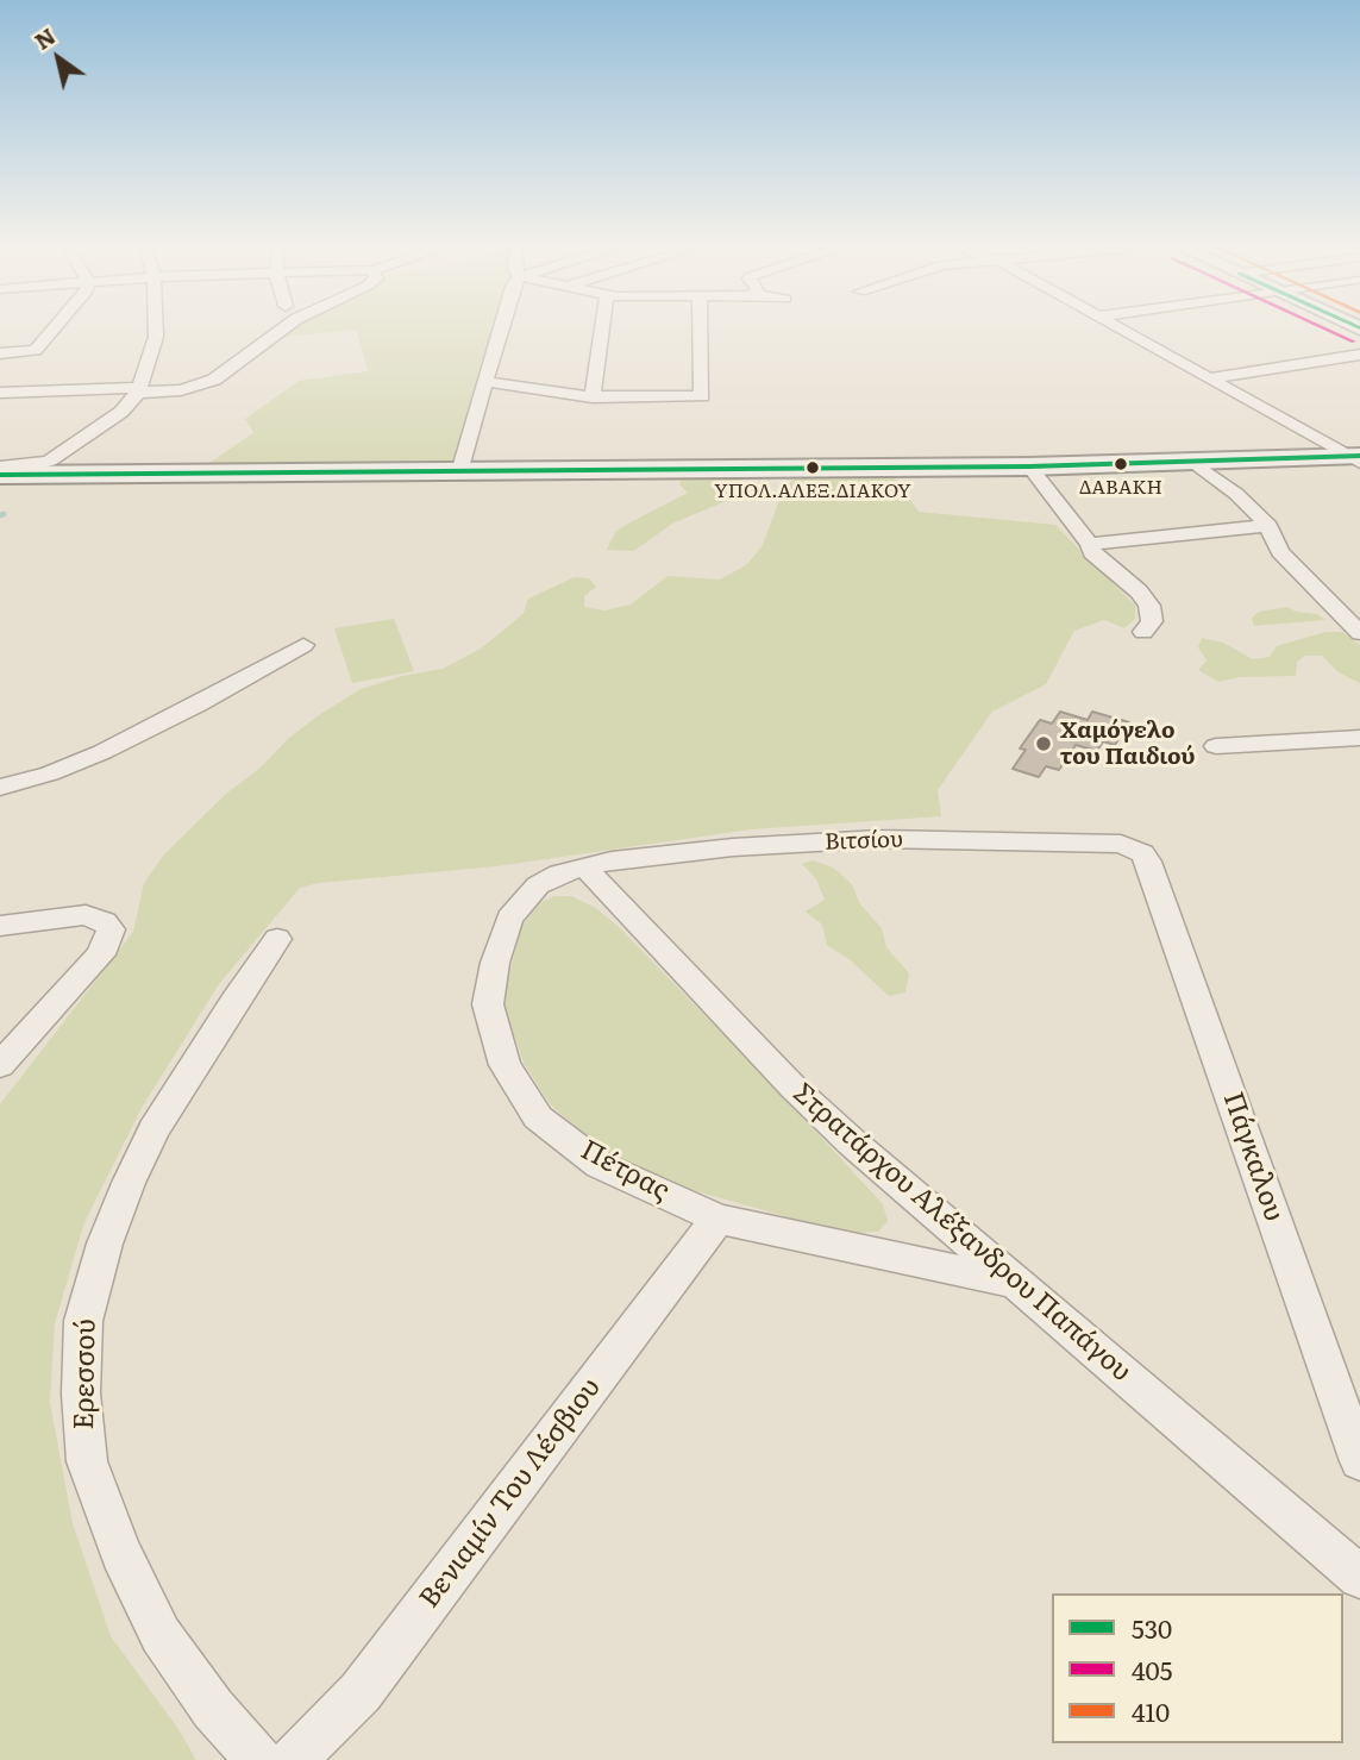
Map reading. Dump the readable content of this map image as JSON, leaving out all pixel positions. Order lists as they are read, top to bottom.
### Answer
{
  "streets": {
    "street": [
      "Βιτσίου",
      "Πάγκαλου",
      "Πέτρας",
      "Στρατάρχου Αλέξανδρου Παπάγου",
      "Ερεσσού",
      "Βενιαμίν Του Λέσβιου"
    ]
  },
  "crossings": [
    ["Βιτσίου", "Πάγκαλου"],
    ["Βιτσίου", "Πέτρας"],
    ["Βιτσίου", "Στρατάρχου Αλέξανδρου Παπάγου"],
    ["Πέτρας", "Στρατάρχου Αλέξανδρου Παπάγου"],
    ["Πέτρας", "Βενιαμίν Του Λέσβιου"]
  ],
  "places": ["ΔΑΒΑΚΗ", "ΥΠΟΛ.ΑΛΕΞ.ΔΙΑΚΟΥ", "Χαμόγελο του Παιδιού"],
  "lines": ["transit line 530", "transit line 405"],
  "legend": ["530", "405", "410"],
  "north": "top left"
}
